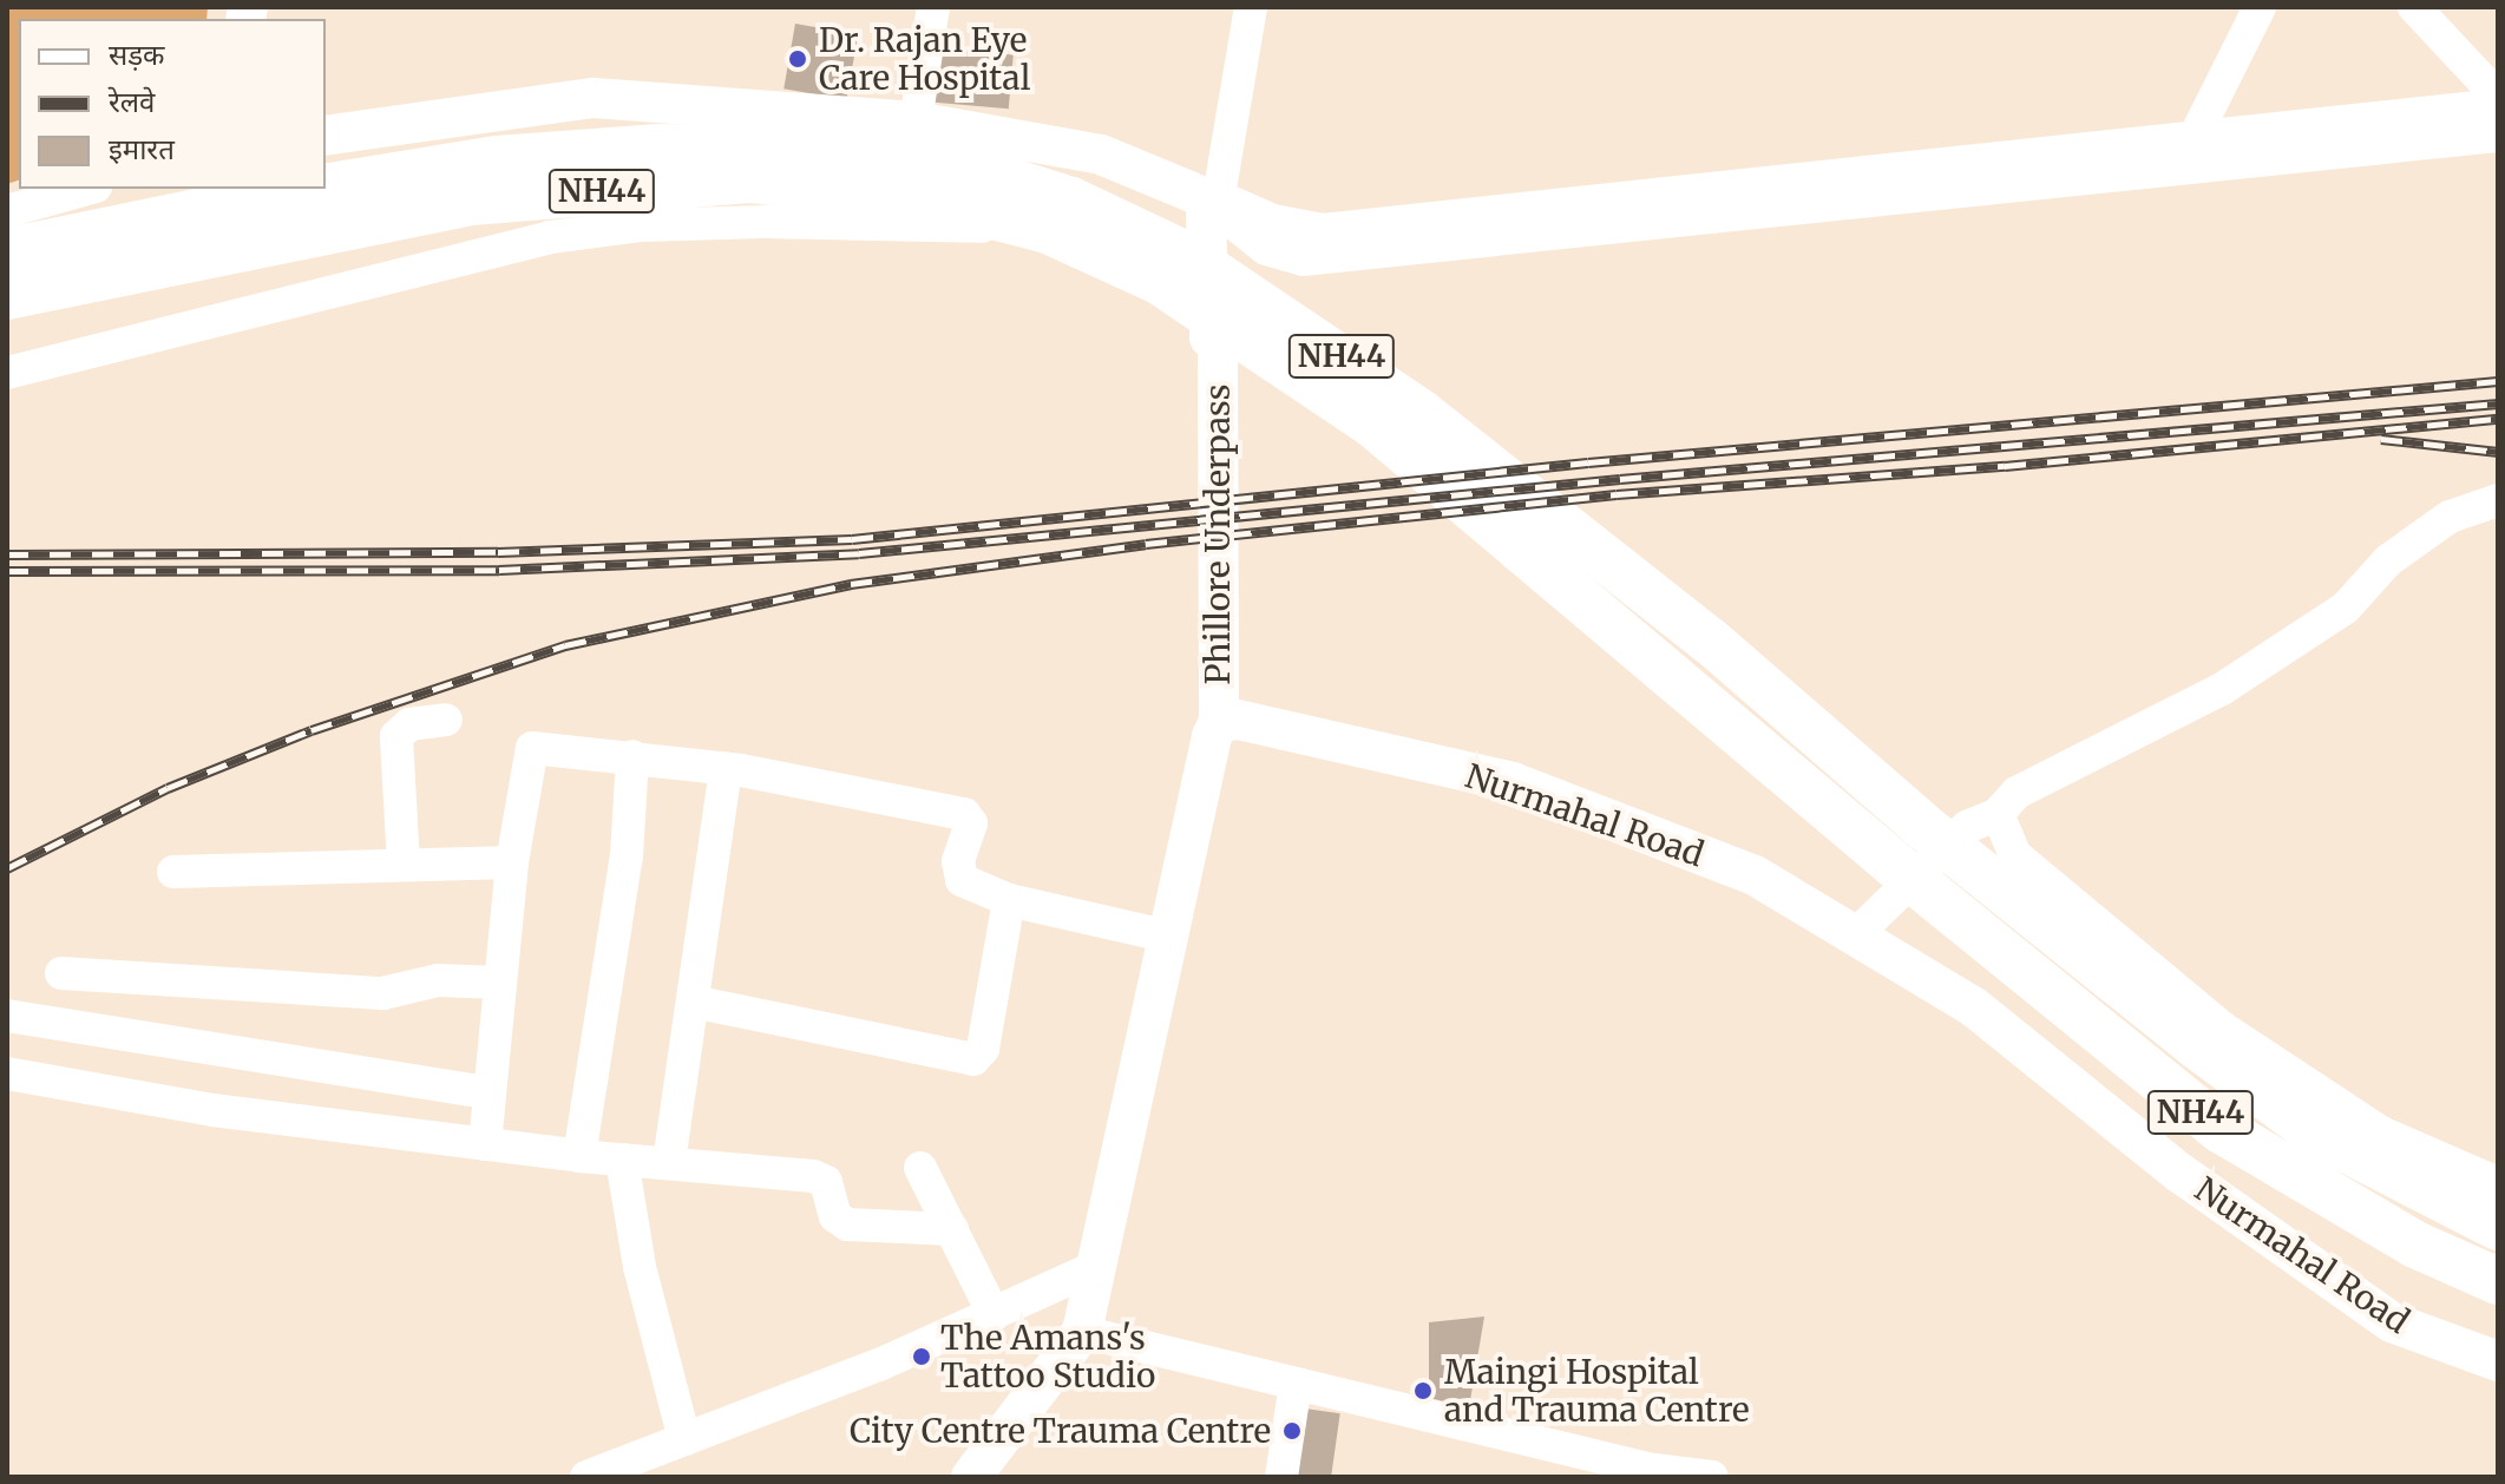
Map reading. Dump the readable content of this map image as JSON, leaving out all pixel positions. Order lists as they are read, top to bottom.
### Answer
{
  "streets": {
    "highway": ["NH44"],
    "main road": ["Phillore Underpass", "Nurmahal Road"]
  },
  "crossings": [
    ["NH44", "Phillore Underpass"],
    ["Phillore Underpass", "Nurmahal Road"]
  ],
  "places": [
    "Dr. Rajan Eye Care Hospital",
    "The Amans's Tattoo Studio",
    "Maingi Hospital and Trauma Centre",
    "City Centre Trauma Centre"
  ],
  "legend": ["सड़क", "रेलवे", "इमारत"]
}
